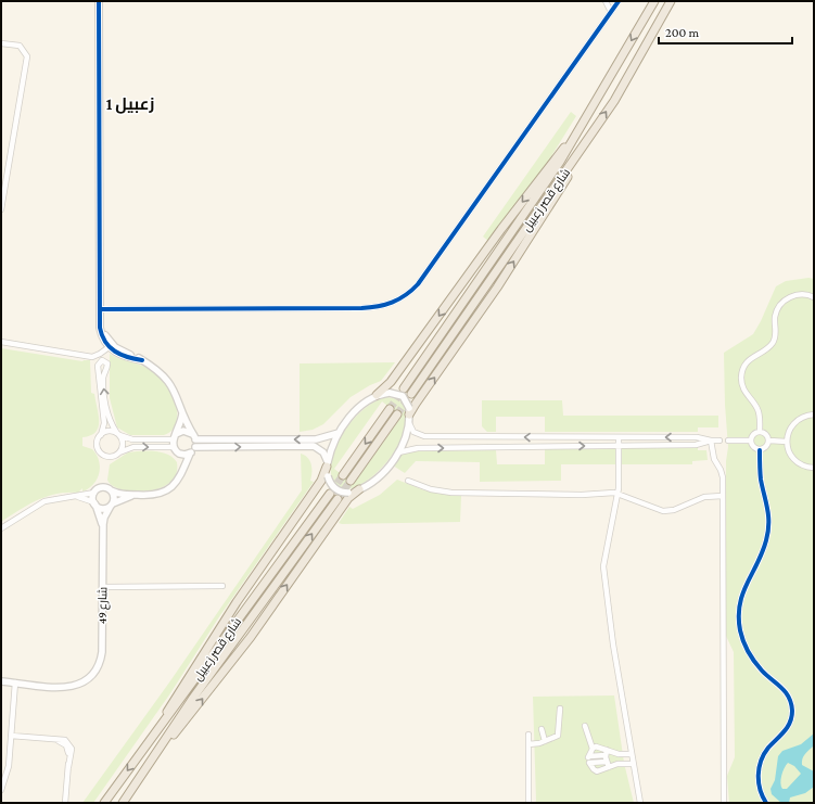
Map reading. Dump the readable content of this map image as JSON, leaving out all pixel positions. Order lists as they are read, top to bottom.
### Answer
{
  "streets": {
    "main road": ["شارع قصر زعبيل"],
    "street": ["شارع 49"]
  },
  "districts": ["زعبيل 1"],
  "scale_bar": "200 m"
}
